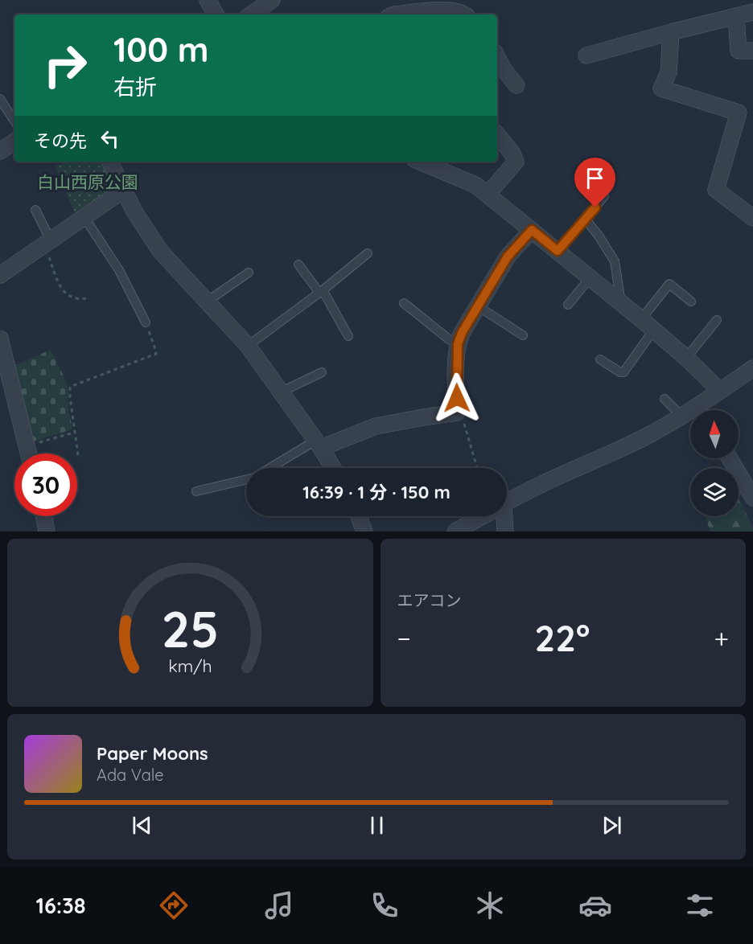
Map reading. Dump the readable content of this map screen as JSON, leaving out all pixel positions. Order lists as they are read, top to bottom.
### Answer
{
  "parks": ["白山西原公園"],
  "north": "top",
  "page": {
    "turn": ["100 m", "右折"],
    "then": "その先",
    "limit": "30",
    "trip": "16:39 · 1 分 · 150 m",
    "tile": "エアコン",
    "heat": ["−", "22°", "+"],
    "song": ["Paper Moons", "Ada Vale"],
    "tabs": "16:38",
    "gauge": ["25", "km/h"]
  }
}
